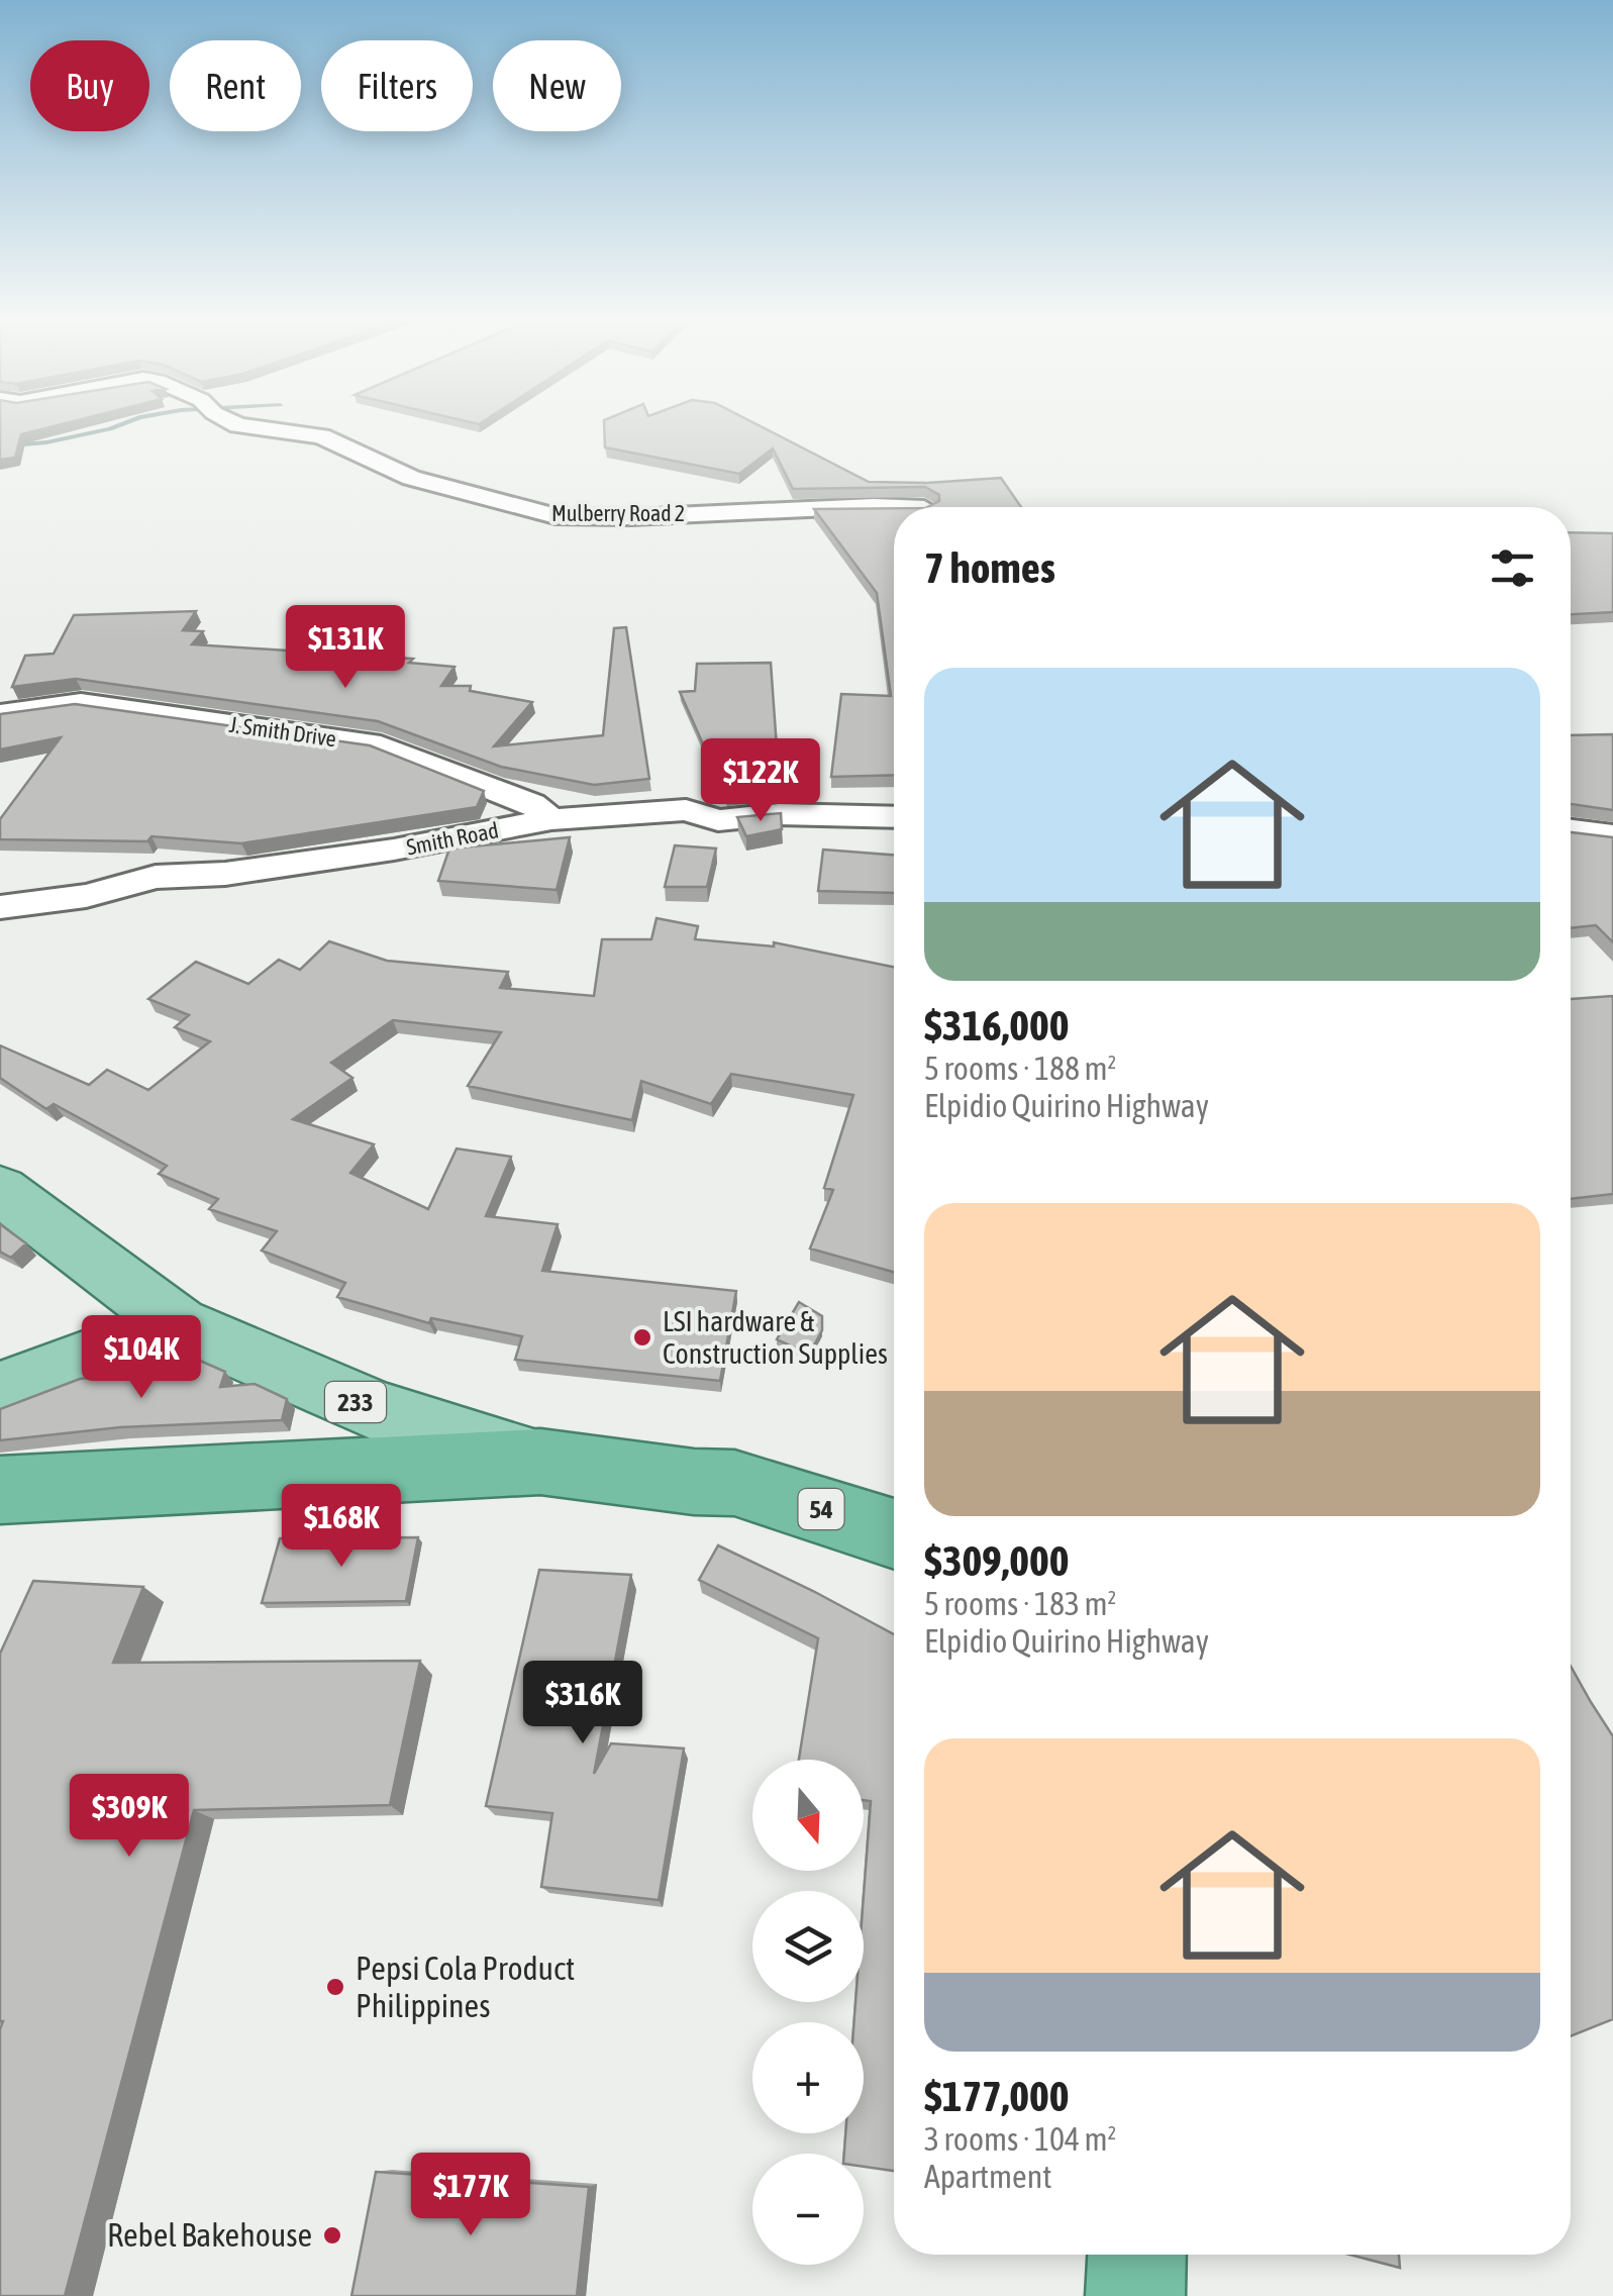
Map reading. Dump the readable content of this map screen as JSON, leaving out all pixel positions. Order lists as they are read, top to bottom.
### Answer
{
  "streets": {
    "highway": ["54"],
    "main road": ["233"],
    "street": ["Mulberry Road 2", "J. Smith Drive", "Smith Road"]
  },
  "crossings": [
    ["J. Smith Drive", "Smith Road"],
    ["233", "54"]
  ],
  "places": ["LSI hardware & Construction Supplies", "Pepsi Cola Product Philippines", "Rebel Bakehouse"],
  "north": "bottom",
  "page": {
    "chip": [
      "Buy",
      "Rent",
      "Filters",
      "New"
    ],
    "heading": "7 homes",
    "price": [
      "$131K",
      "$122K",
      "$104K",
      "$168K",
      "$316K",
      "$309K",
      "$177K"
    ],
    "list": [
      {
        "name": "$316,000",
        "note": "5 rooms · 188 m² · Elpidio Quirino Highway"
      },
      {
        "name": "$309,000",
        "note": "5 rooms · 183 m² · Elpidio Quirino Highway"
      },
      {
        "name": "$177,000",
        "note": "3 rooms · 104 m² · Apartment"
      }
    ],
    "map_buttons": ["+", "−"]
  }
}
